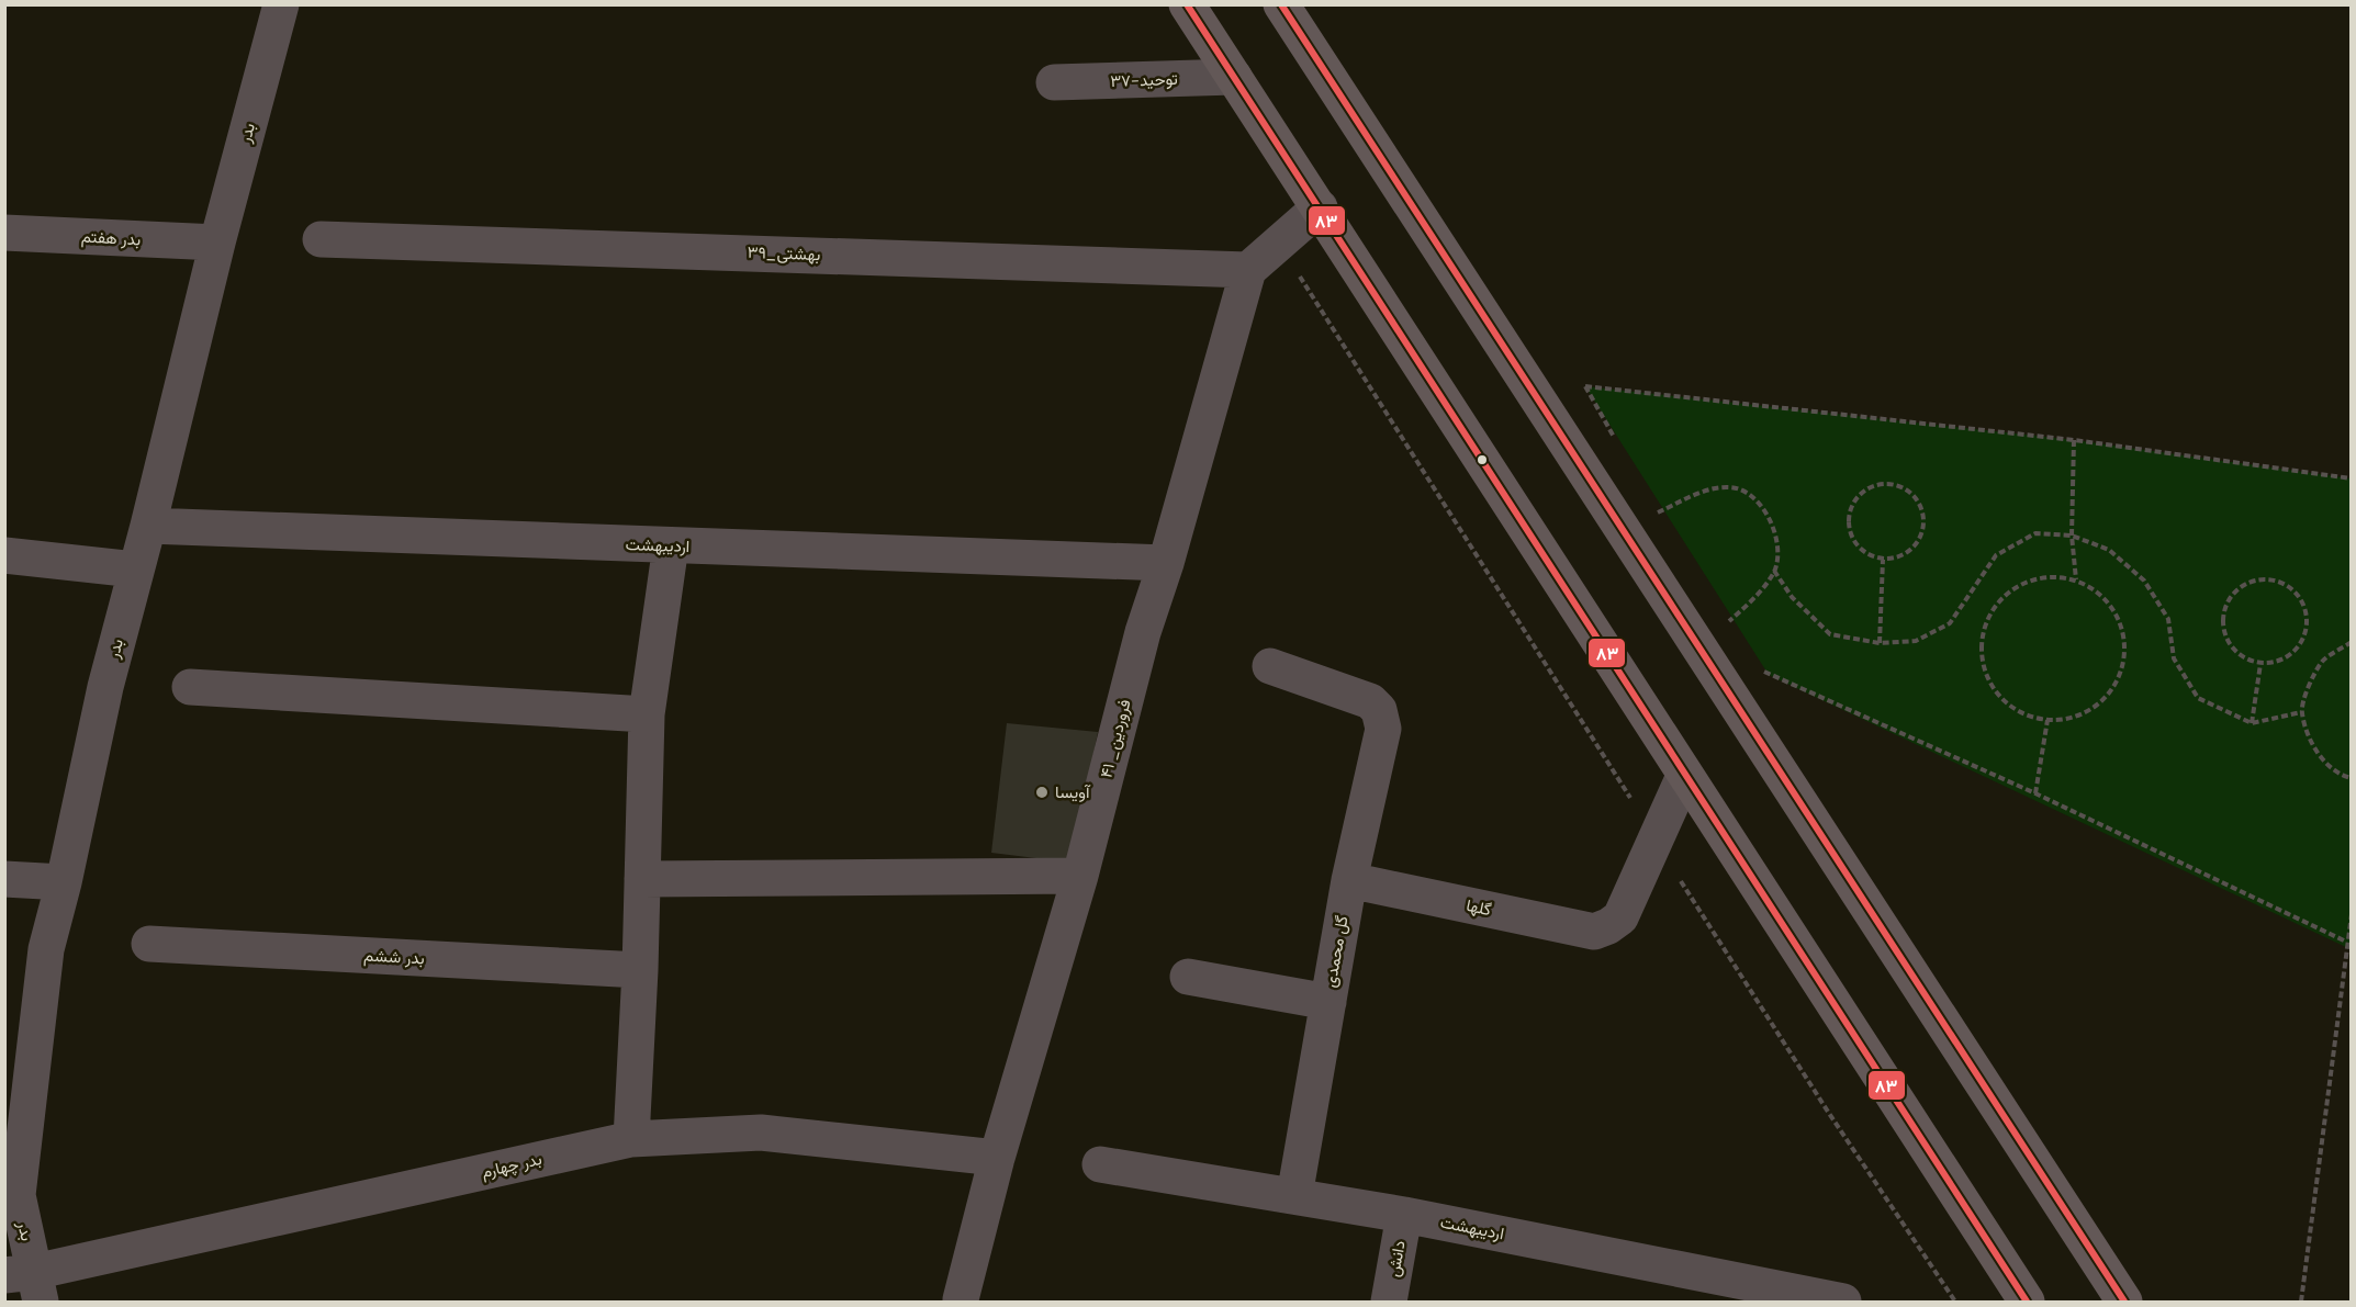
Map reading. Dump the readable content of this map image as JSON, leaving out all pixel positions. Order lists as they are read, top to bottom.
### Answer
{
  "streets": {
    "street": [
      "۳۷-توحید",
      "بدر",
      "بدر هفتم",
      "۳۹_بهشتی",
      "اردیبهشت",
      "۴۱ _فروردین",
      "گلها",
      "گل محمدی",
      "بدر ششم",
      "بدر چهارم",
      "دانش"
    ]
  },
  "crossings": [
    ["بدر", "بدر هفتم"],
    ["بدر", "اردیبهشت"],
    ["بدر", "بدر چهارم"],
    ["۳۹_بهشتی", "۴۱ _فروردین"],
    ["اردیبهشت", "۴۱ _فروردین"],
    ["اردیبهشت", "گل محمدی"],
    ["اردیبهشت", "دانش"],
    ["۴۱ _فروردین", "بدر چهارم"],
    ["گلها", "گل محمدی"]
  ],
  "places": ["آویسا"],
  "lines": ["transit line ۸۳"]
}
